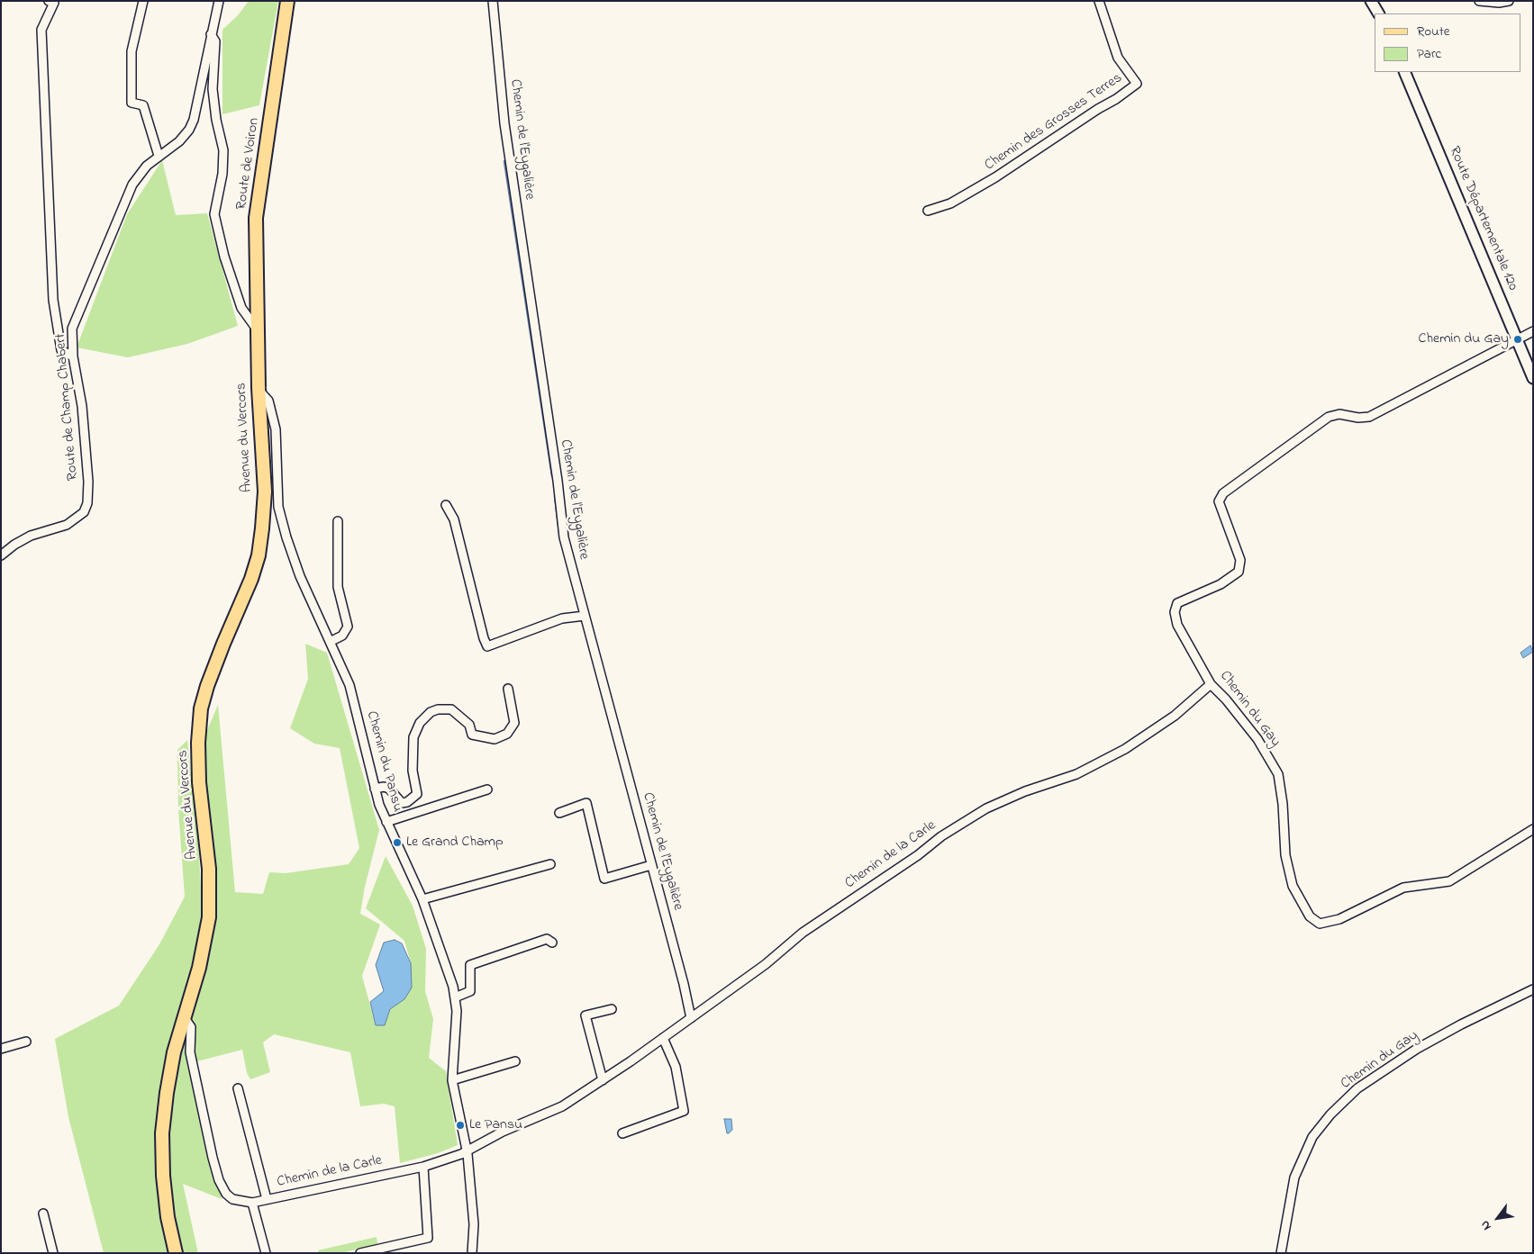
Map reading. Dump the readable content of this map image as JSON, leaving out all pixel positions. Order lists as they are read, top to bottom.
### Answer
{
  "streets": {
    "main road": ["Route de Voiron", "Avenue du Vercors"],
    "street": [
      "Chemin des Grosses Terres",
      "Chemin de l'Eygalière",
      "Route Départementale 120",
      "Route de Champ Chabert",
      "Chemin du Gay",
      "Chemin du Pansu",
      "Chemin de la Carle"
    ]
  },
  "crossings": [
    ["Chemin de l'Eygalière", "Chemin de la Carle"],
    ["Route de Voiron", "Avenue du Vercors"],
    ["Route Départementale 120", "Chemin du Gay"],
    ["Avenue du Vercors", "Chemin du Pansu"],
    ["Avenue du Vercors", "Chemin de la Carle"],
    ["Chemin du Gay", "Chemin de la Carle"],
    ["Chemin du Pansu", "Chemin de la Carle"]
  ],
  "places": ["Chemin du Gay", "Le Grand Champ", "Le Pansu"],
  "legend": ["Route", "Parc"],
  "north": "bottom left"
}
